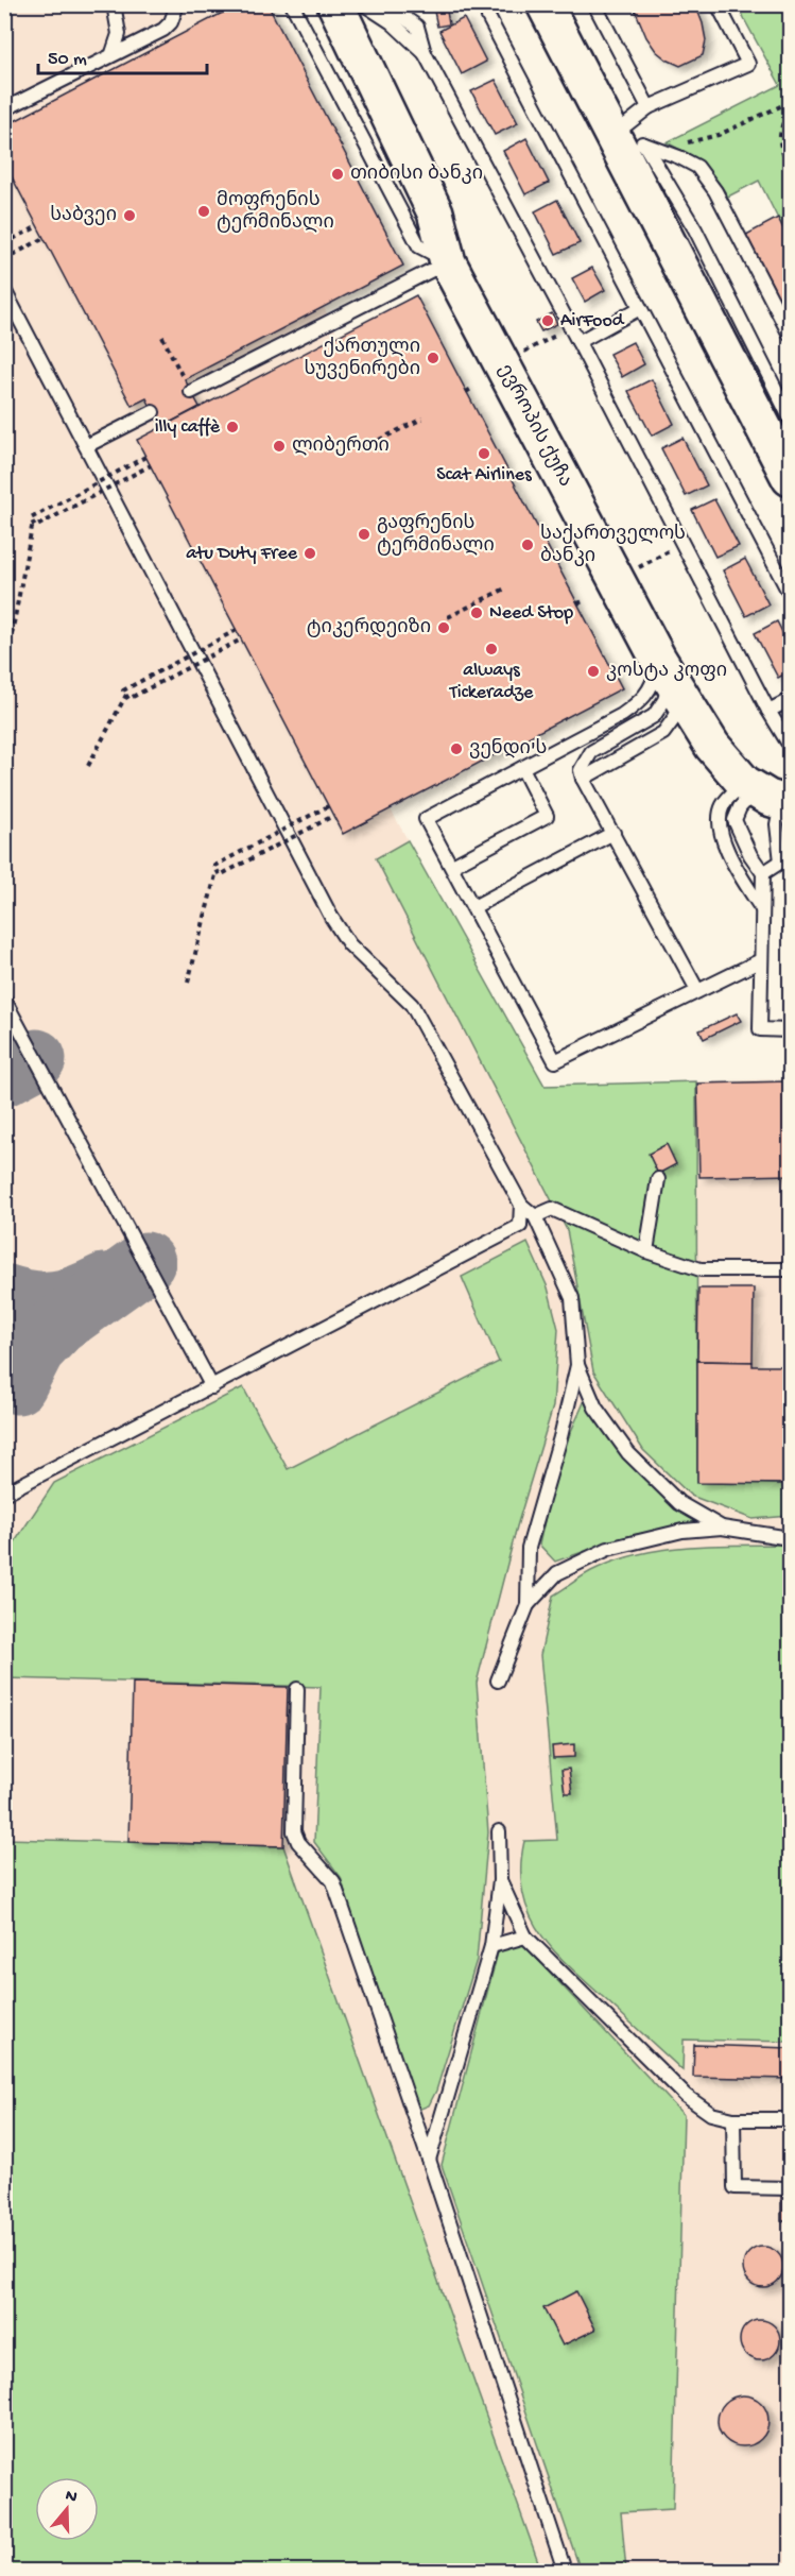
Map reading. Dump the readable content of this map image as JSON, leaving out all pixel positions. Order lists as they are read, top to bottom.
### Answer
{
  "streets": {
    "main road": ["ევროპის ქუჩა"]
  },
  "places": [
    "თიბისი ბანკი",
    "მოფრენის ტერმინალი",
    "საბვეი",
    "AirFood",
    "ქართული სუვენირები",
    "illy caffè",
    "ლიბერთი",
    "Scat Airlines",
    "გაფრენის ტერმინალი",
    "საქართველოს ბანკი",
    "atu Duty Free",
    "Need Stop",
    "ტიკერდეიზი",
    "always Tickeradze",
    "კოსტა კოფი",
    "ვენდი'ს"
  ],
  "scale_bar": "50 m",
  "north": "top"
}
